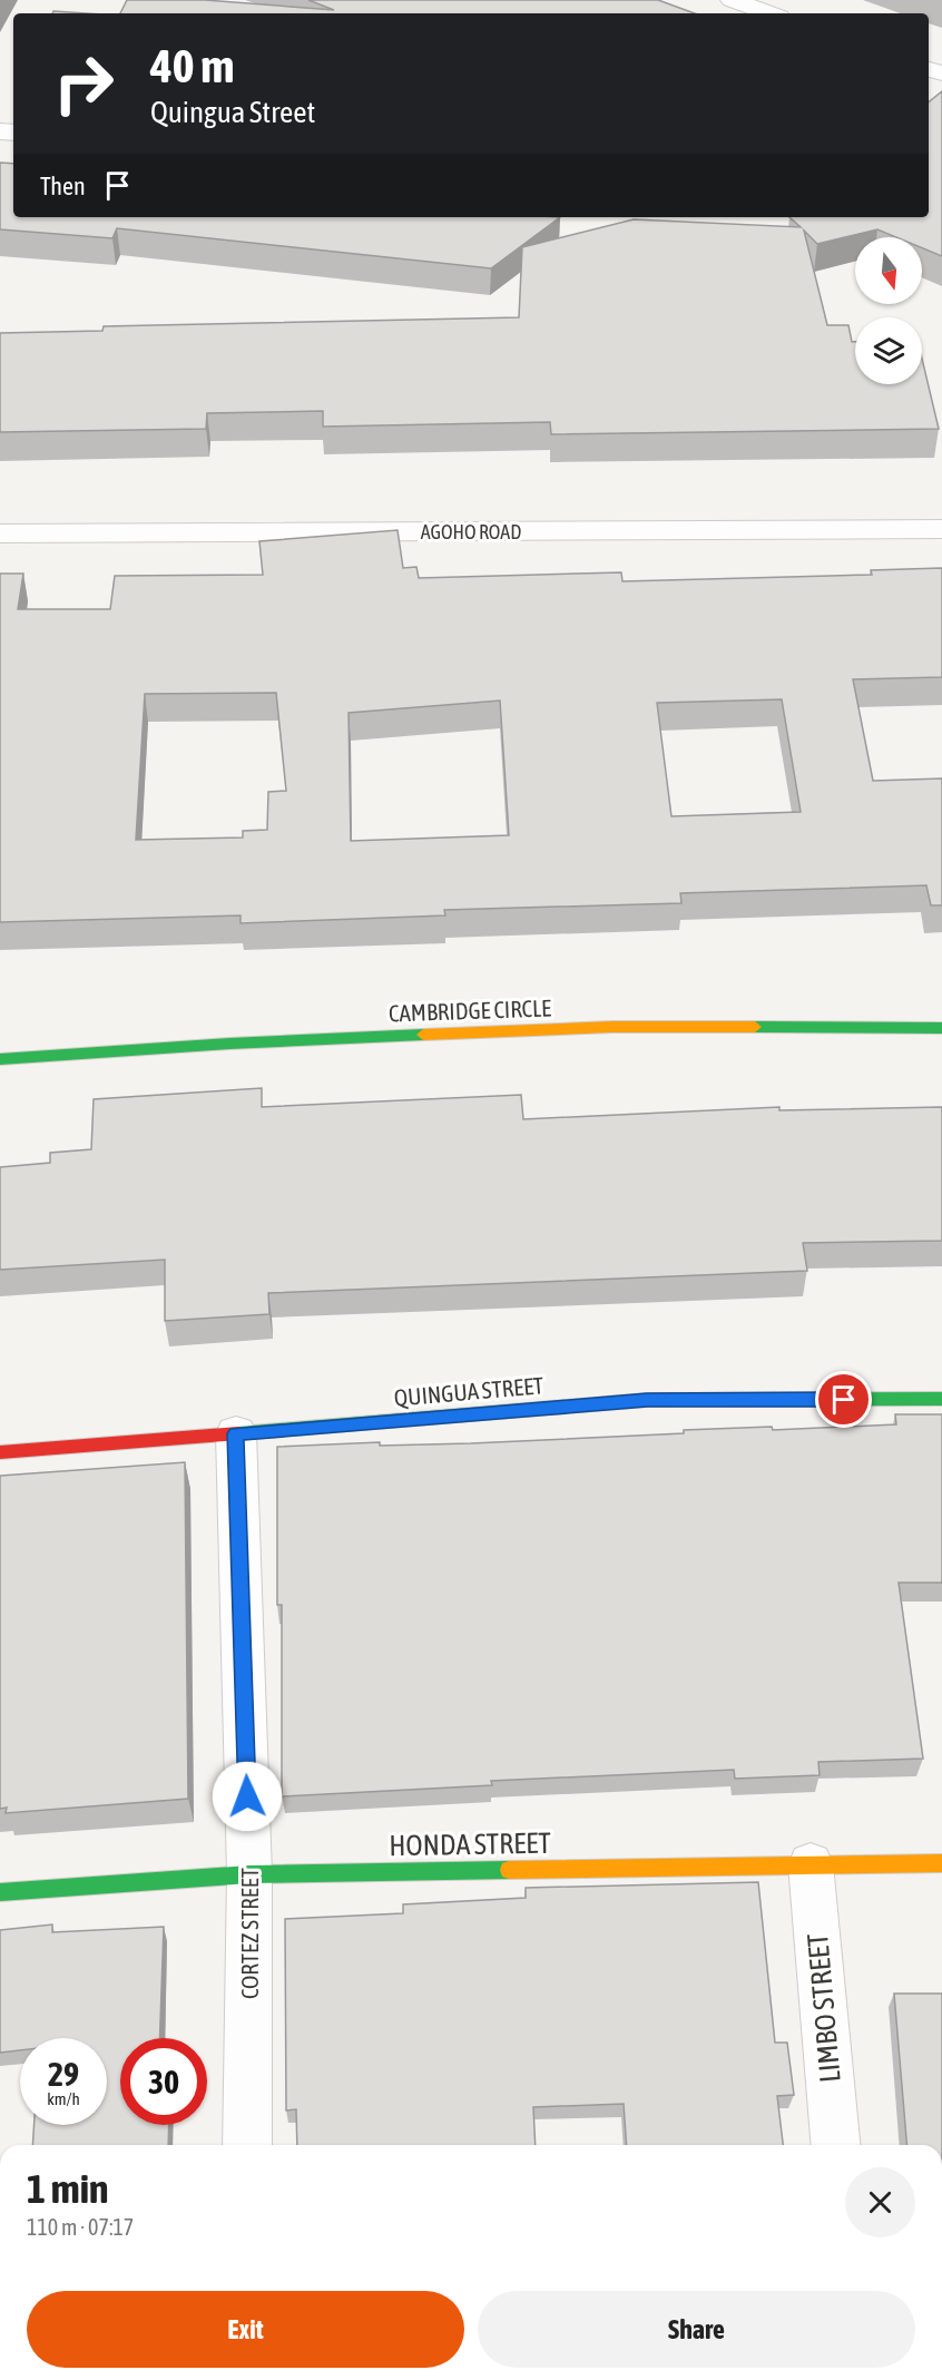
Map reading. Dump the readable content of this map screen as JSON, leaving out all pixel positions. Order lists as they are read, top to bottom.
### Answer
{
  "streets": {
    "street": [
      "AGOHO ROAD",
      "CAMBRIDGE CIRCLE",
      "QUINGUA STREET",
      "HONDA STREET",
      "CORTEZ STREET",
      "LIMBO STREET"
    ]
  },
  "crossings": [
    ["QUINGUA STREET", "CORTEZ STREET"],
    ["HONDA STREET", "CORTEZ STREET"],
    ["HONDA STREET", "LIMBO STREET"]
  ],
  "north": "bottom",
  "page": {
    "turn": ["40 m", "Quingua Street"],
    "then": "Then",
    "speed": "29 km/h",
    "limit": "30",
    "heading": ["1 min", "110 m · 07:17"],
    "buttons": ["Exit", "Share"]
  }
}
